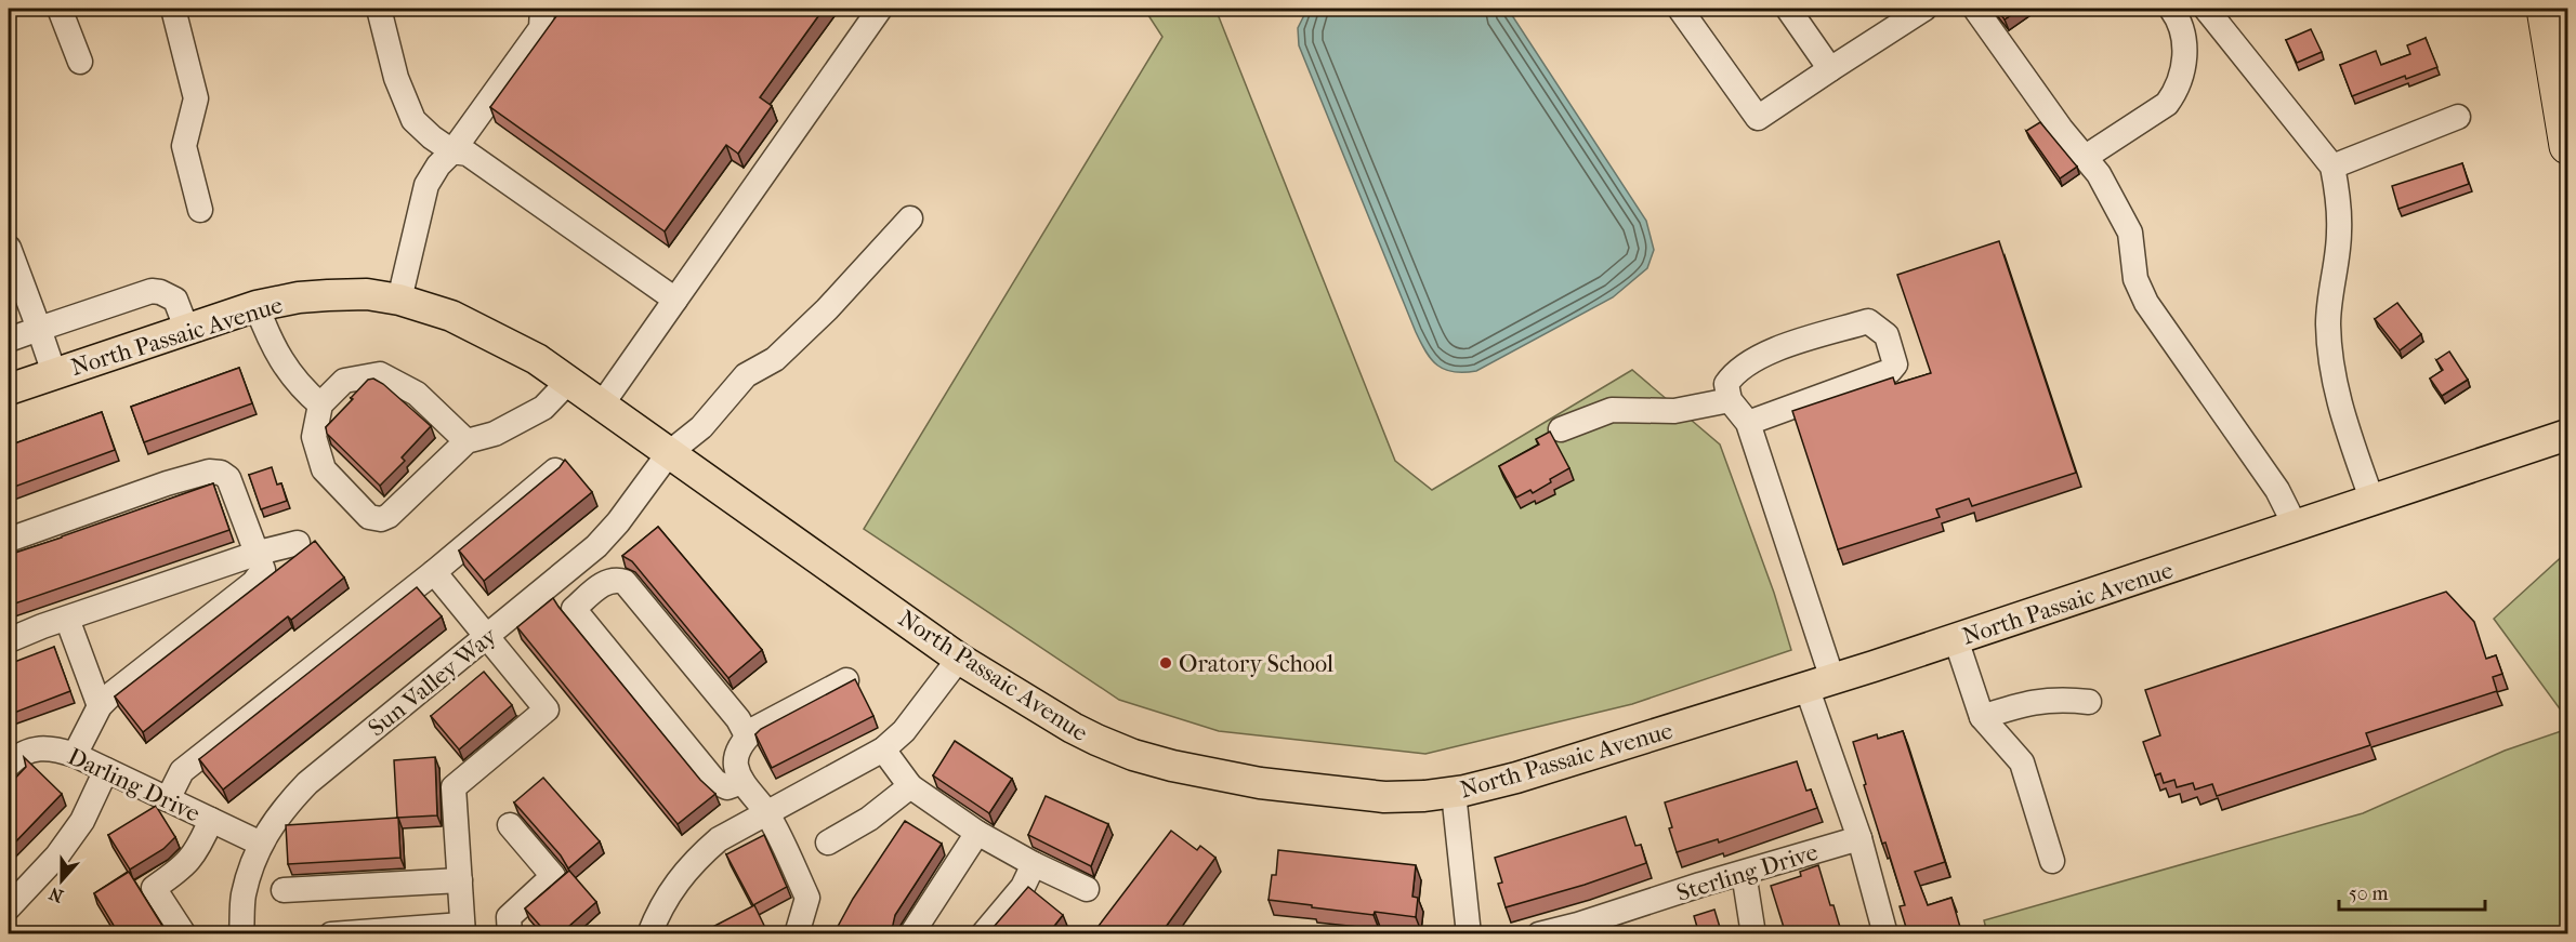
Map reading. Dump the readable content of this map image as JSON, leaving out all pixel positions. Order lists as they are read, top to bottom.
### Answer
{
  "streets": {
    "main road": ["North Passaic Avenue"],
    "street": ["Sun Valley Way", "Darling Drive", "Sterling Drive"]
  },
  "crossings": [
    ["North Passaic Avenue", "Sun Valley Way"],
    ["Sun Valley Way", "Darling Drive"]
  ],
  "places": ["Oratory School"],
  "scale_bar": "50 m",
  "north": "bottom"
}
